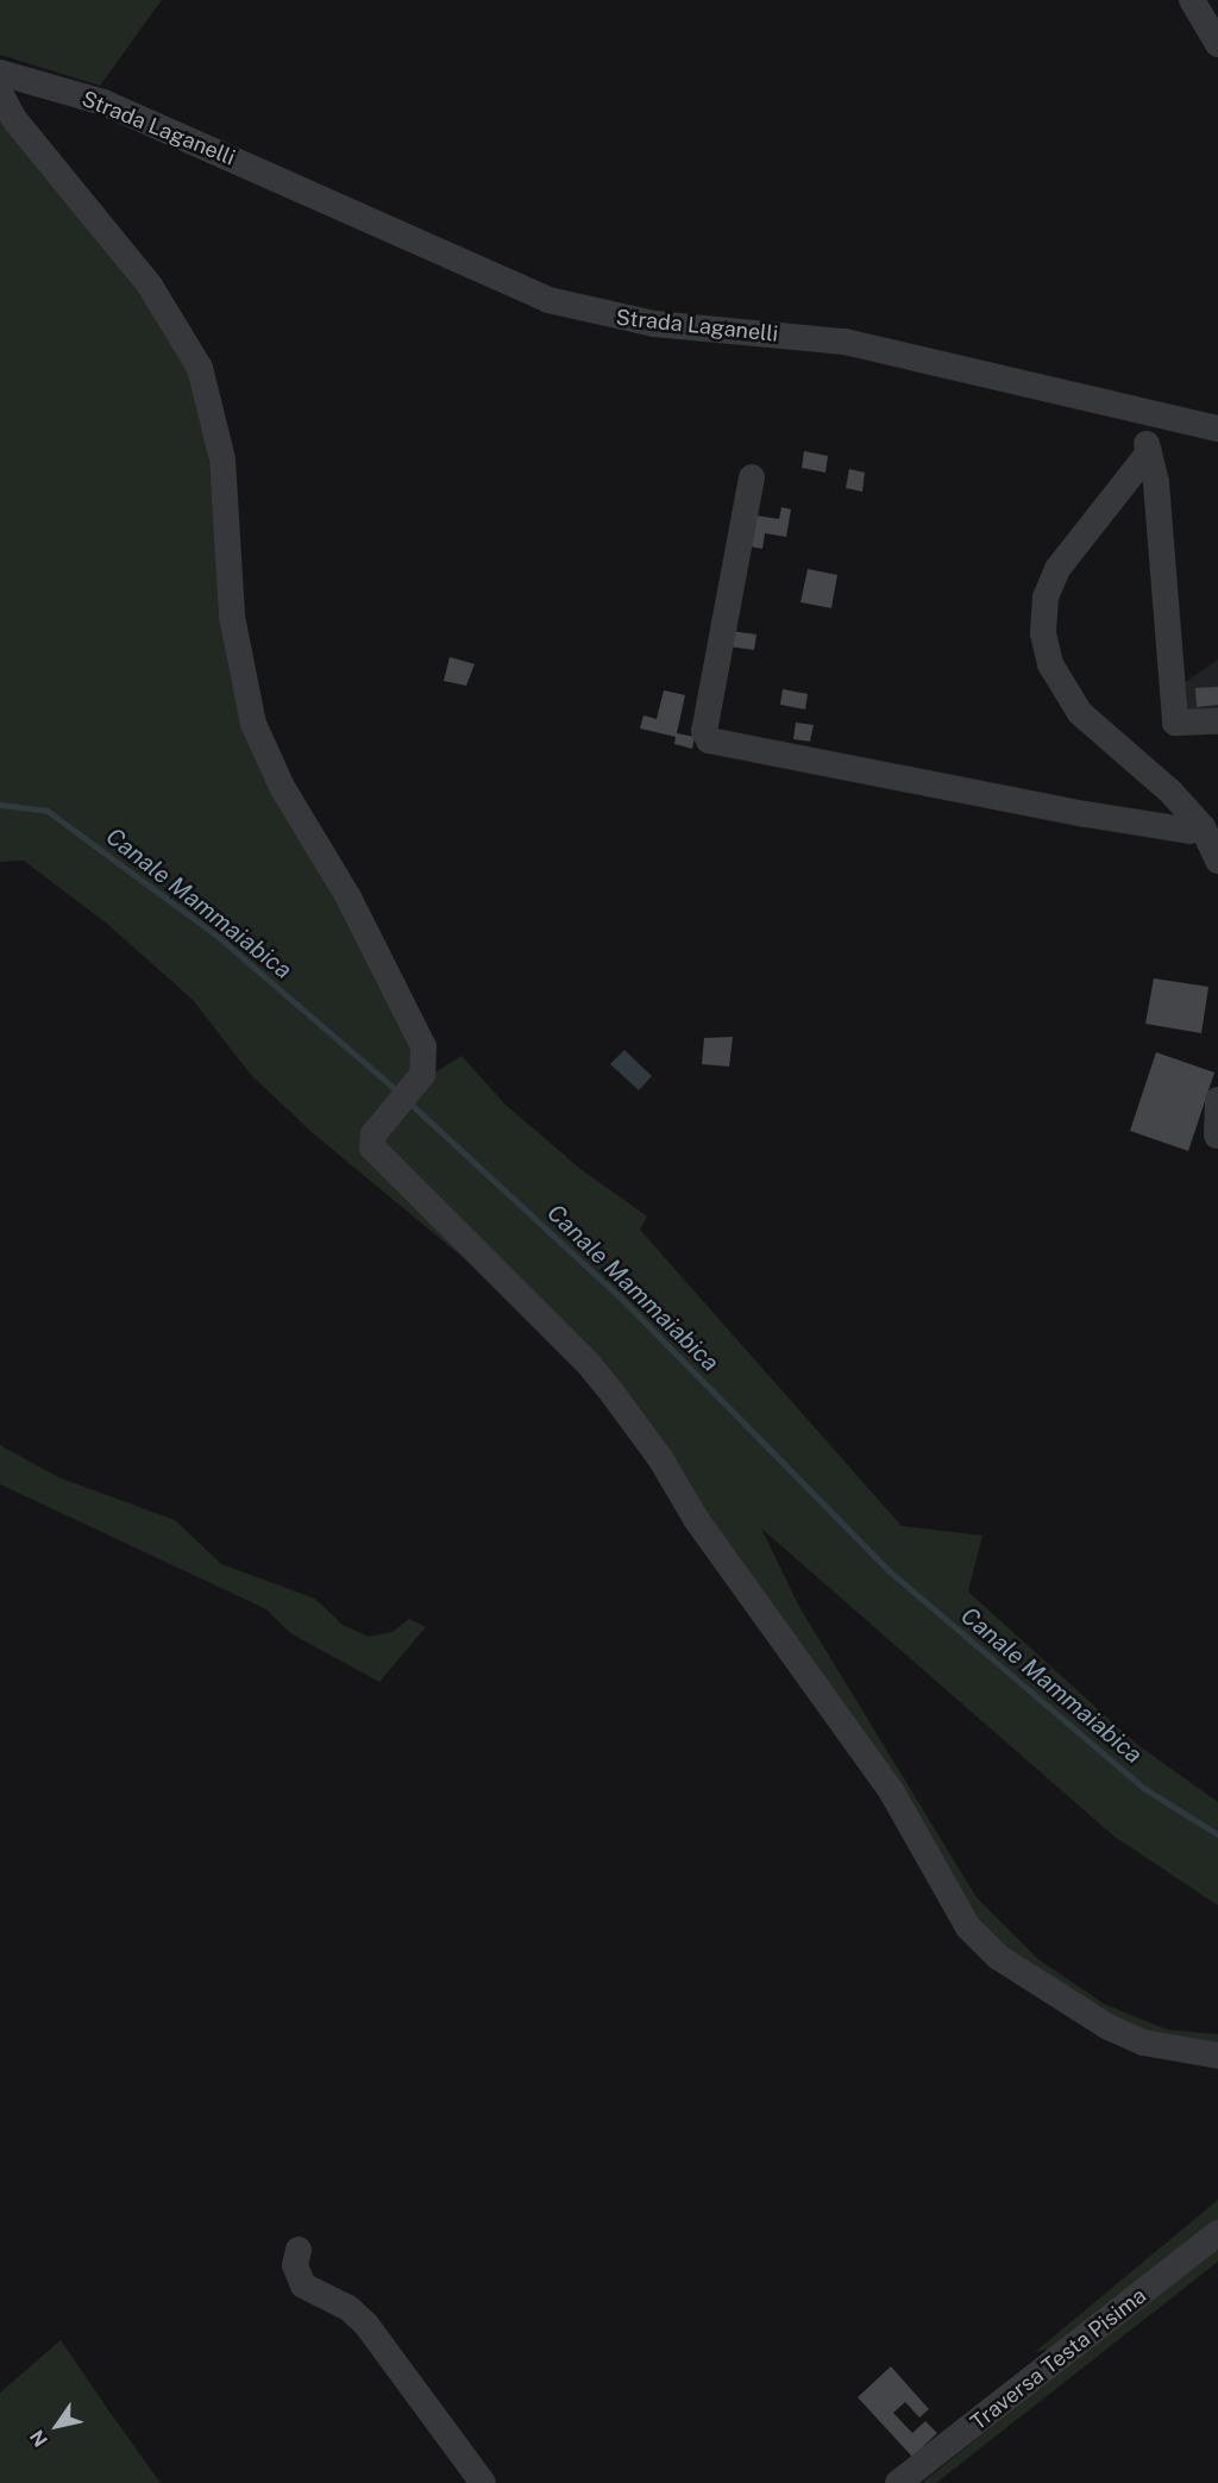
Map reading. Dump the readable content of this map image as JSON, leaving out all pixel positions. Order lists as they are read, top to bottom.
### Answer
{
  "streets": {
    "street": ["Strada Laganelli", "Traversa Testa Pisima"]
  },
  "water": ["Canale Mammaiabica"],
  "north": "bottom left"
}
